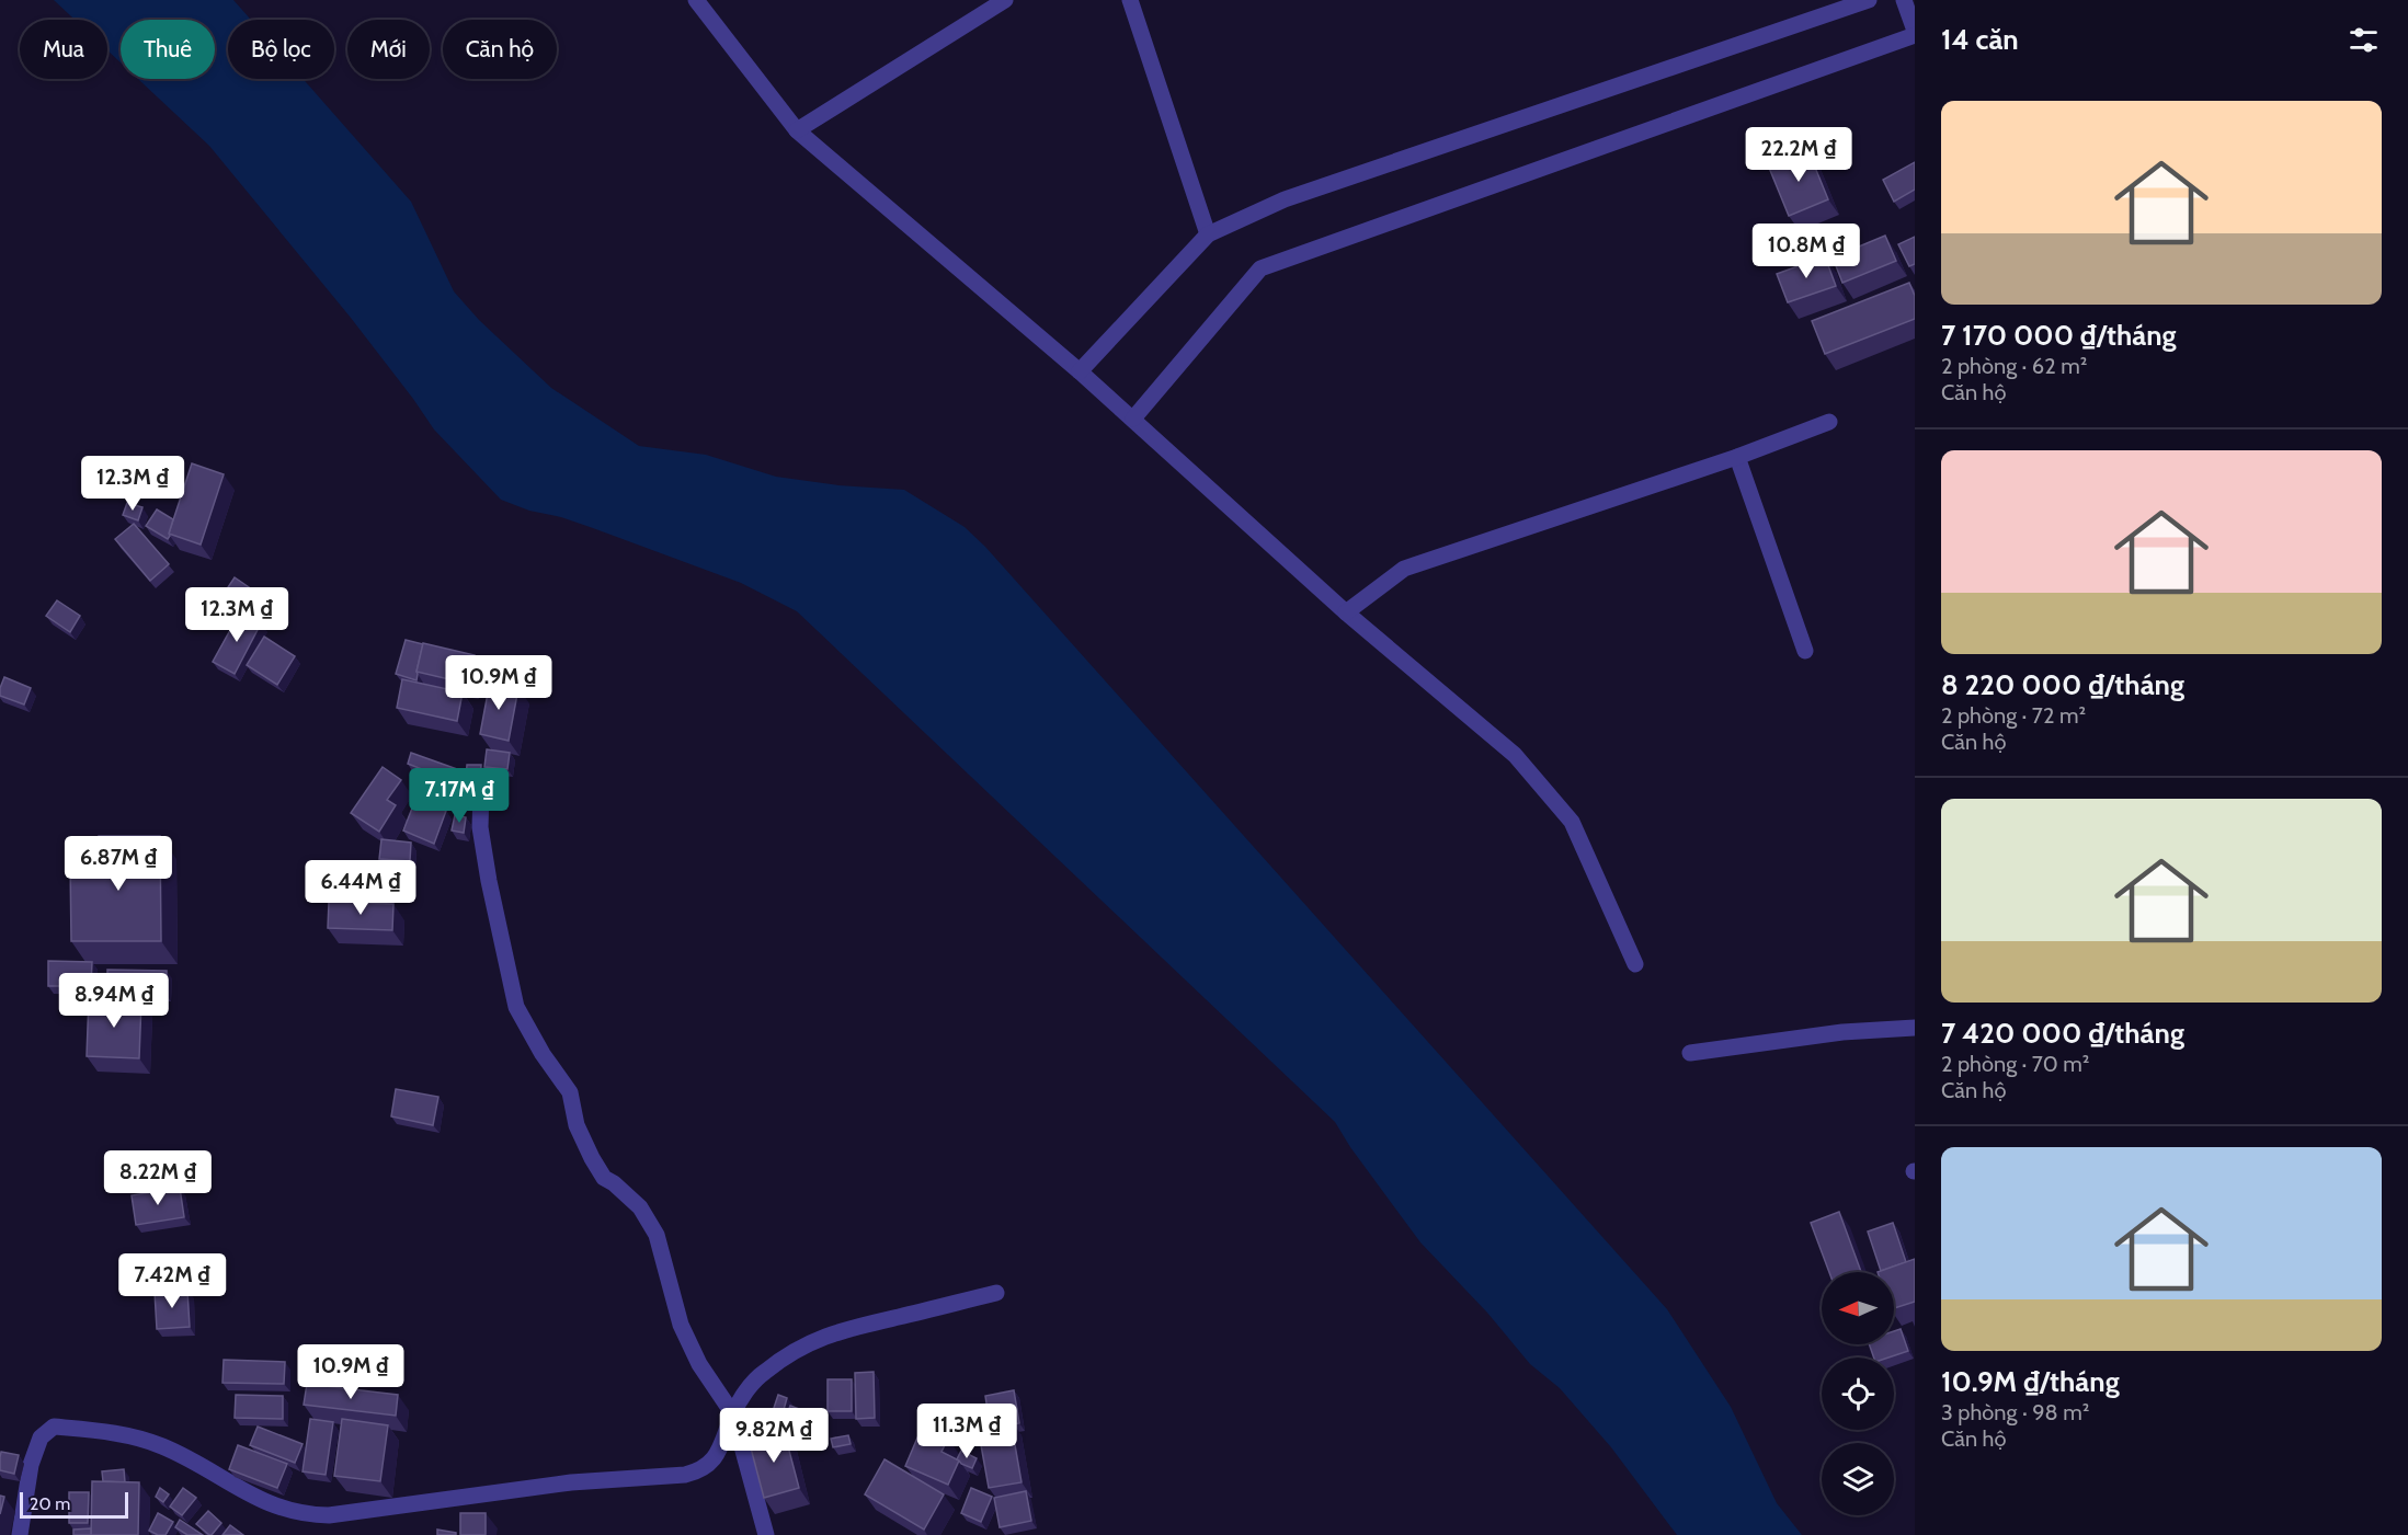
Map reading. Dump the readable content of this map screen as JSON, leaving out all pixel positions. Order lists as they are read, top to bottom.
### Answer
{
  "scale_bar": "20 m",
  "north": "left",
  "page": {
    "heading": "14 căn",
    "chip": [
      "Mua",
      "Thuê",
      "Bộ lọc",
      "Mới",
      "Căn hộ"
    ],
    "list": [
      {
        "name": "7 170 000 ₫/tháng",
        "note": "2 phòng · 62 m² · Căn hộ"
      },
      {
        "name": "8 220 000 ₫/tháng",
        "note": "2 phòng · 72 m² · Căn hộ"
      },
      {
        "name": "7 420 000 ₫/tháng",
        "note": "2 phòng · 70 m² · Căn hộ"
      },
      {
        "name": "10.9M ₫/tháng",
        "note": "3 phòng · 98 m² · Căn hộ"
      }
    ],
    "price": [
      "22.2M ₫",
      "10.8M ₫",
      "12.3M ₫",
      "12.3M ₫",
      "10.9M ₫",
      "7.17M ₫",
      "6.87M ₫",
      "6.44M ₫",
      "8.94M ₫",
      "8.22M ₫",
      "7.42M ₫",
      "10.9M ₫",
      "11.3M ₫",
      "9.82M ₫"
    ],
    "scale": "20 m"
  }
}
